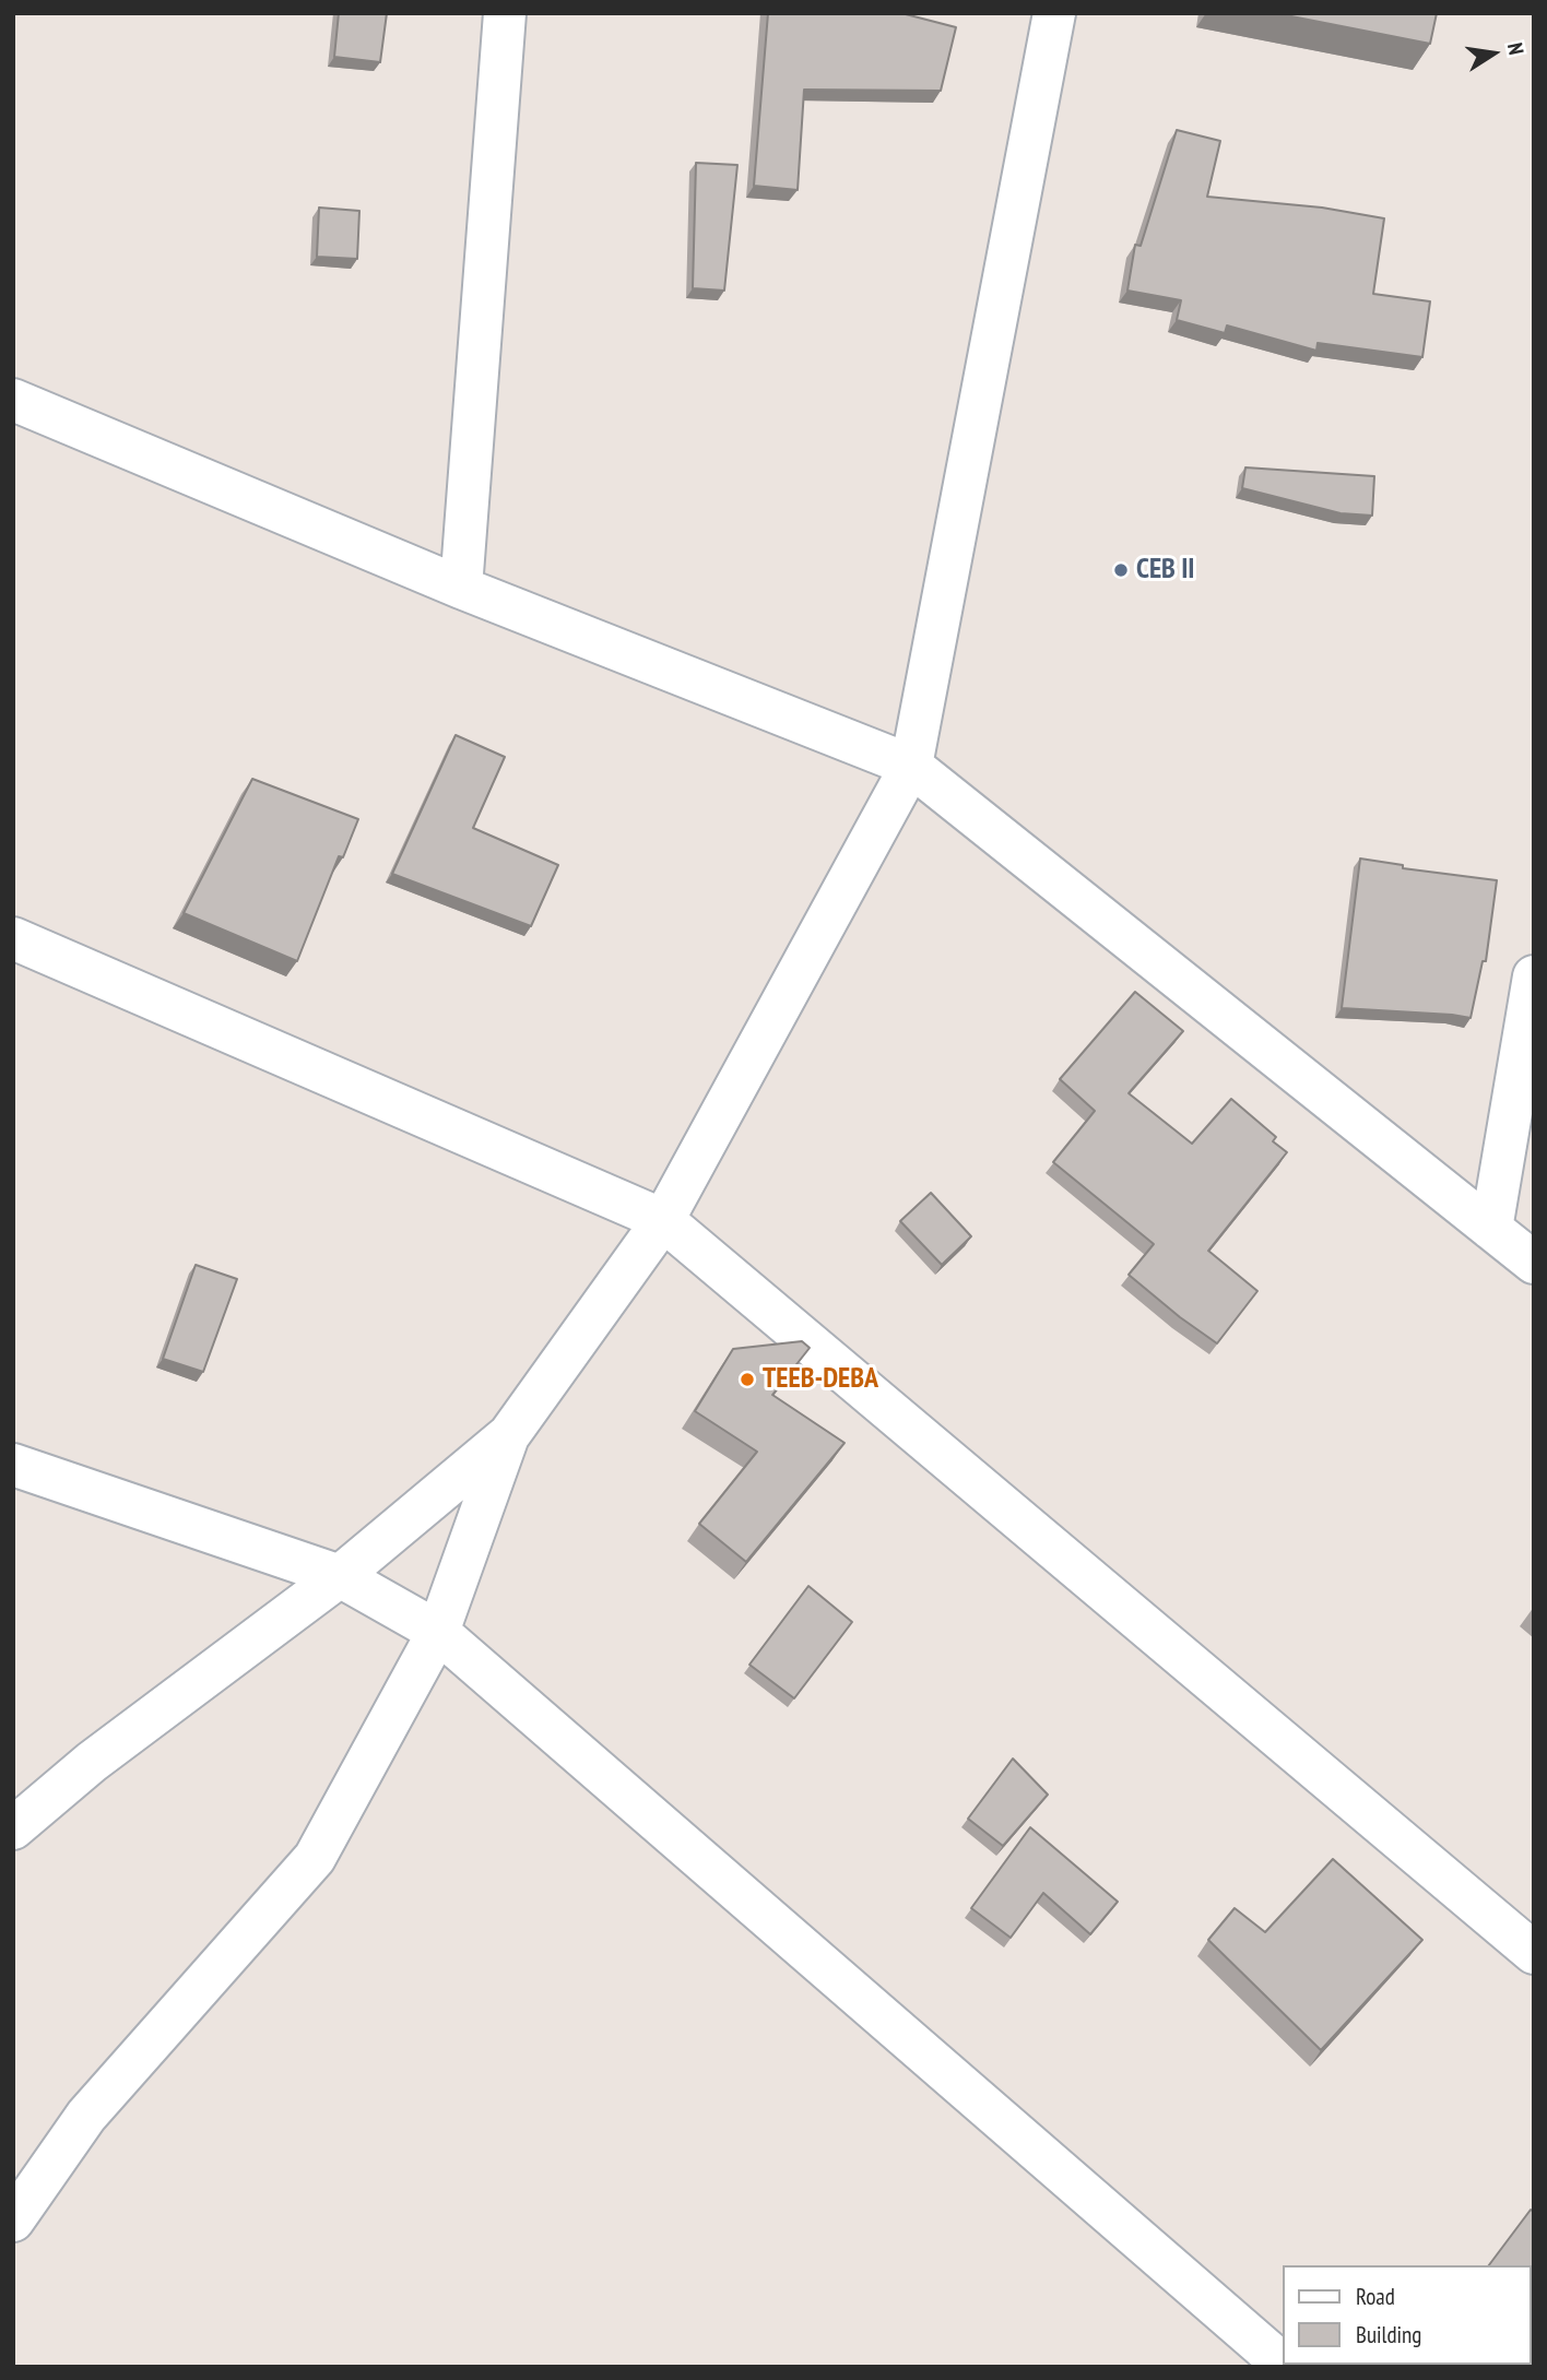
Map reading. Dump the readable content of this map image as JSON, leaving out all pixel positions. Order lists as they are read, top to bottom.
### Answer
{
  "places": ["CEB II", "TEEB-DEBA"],
  "legend": ["Road", "Building"],
  "north": "right"
}
